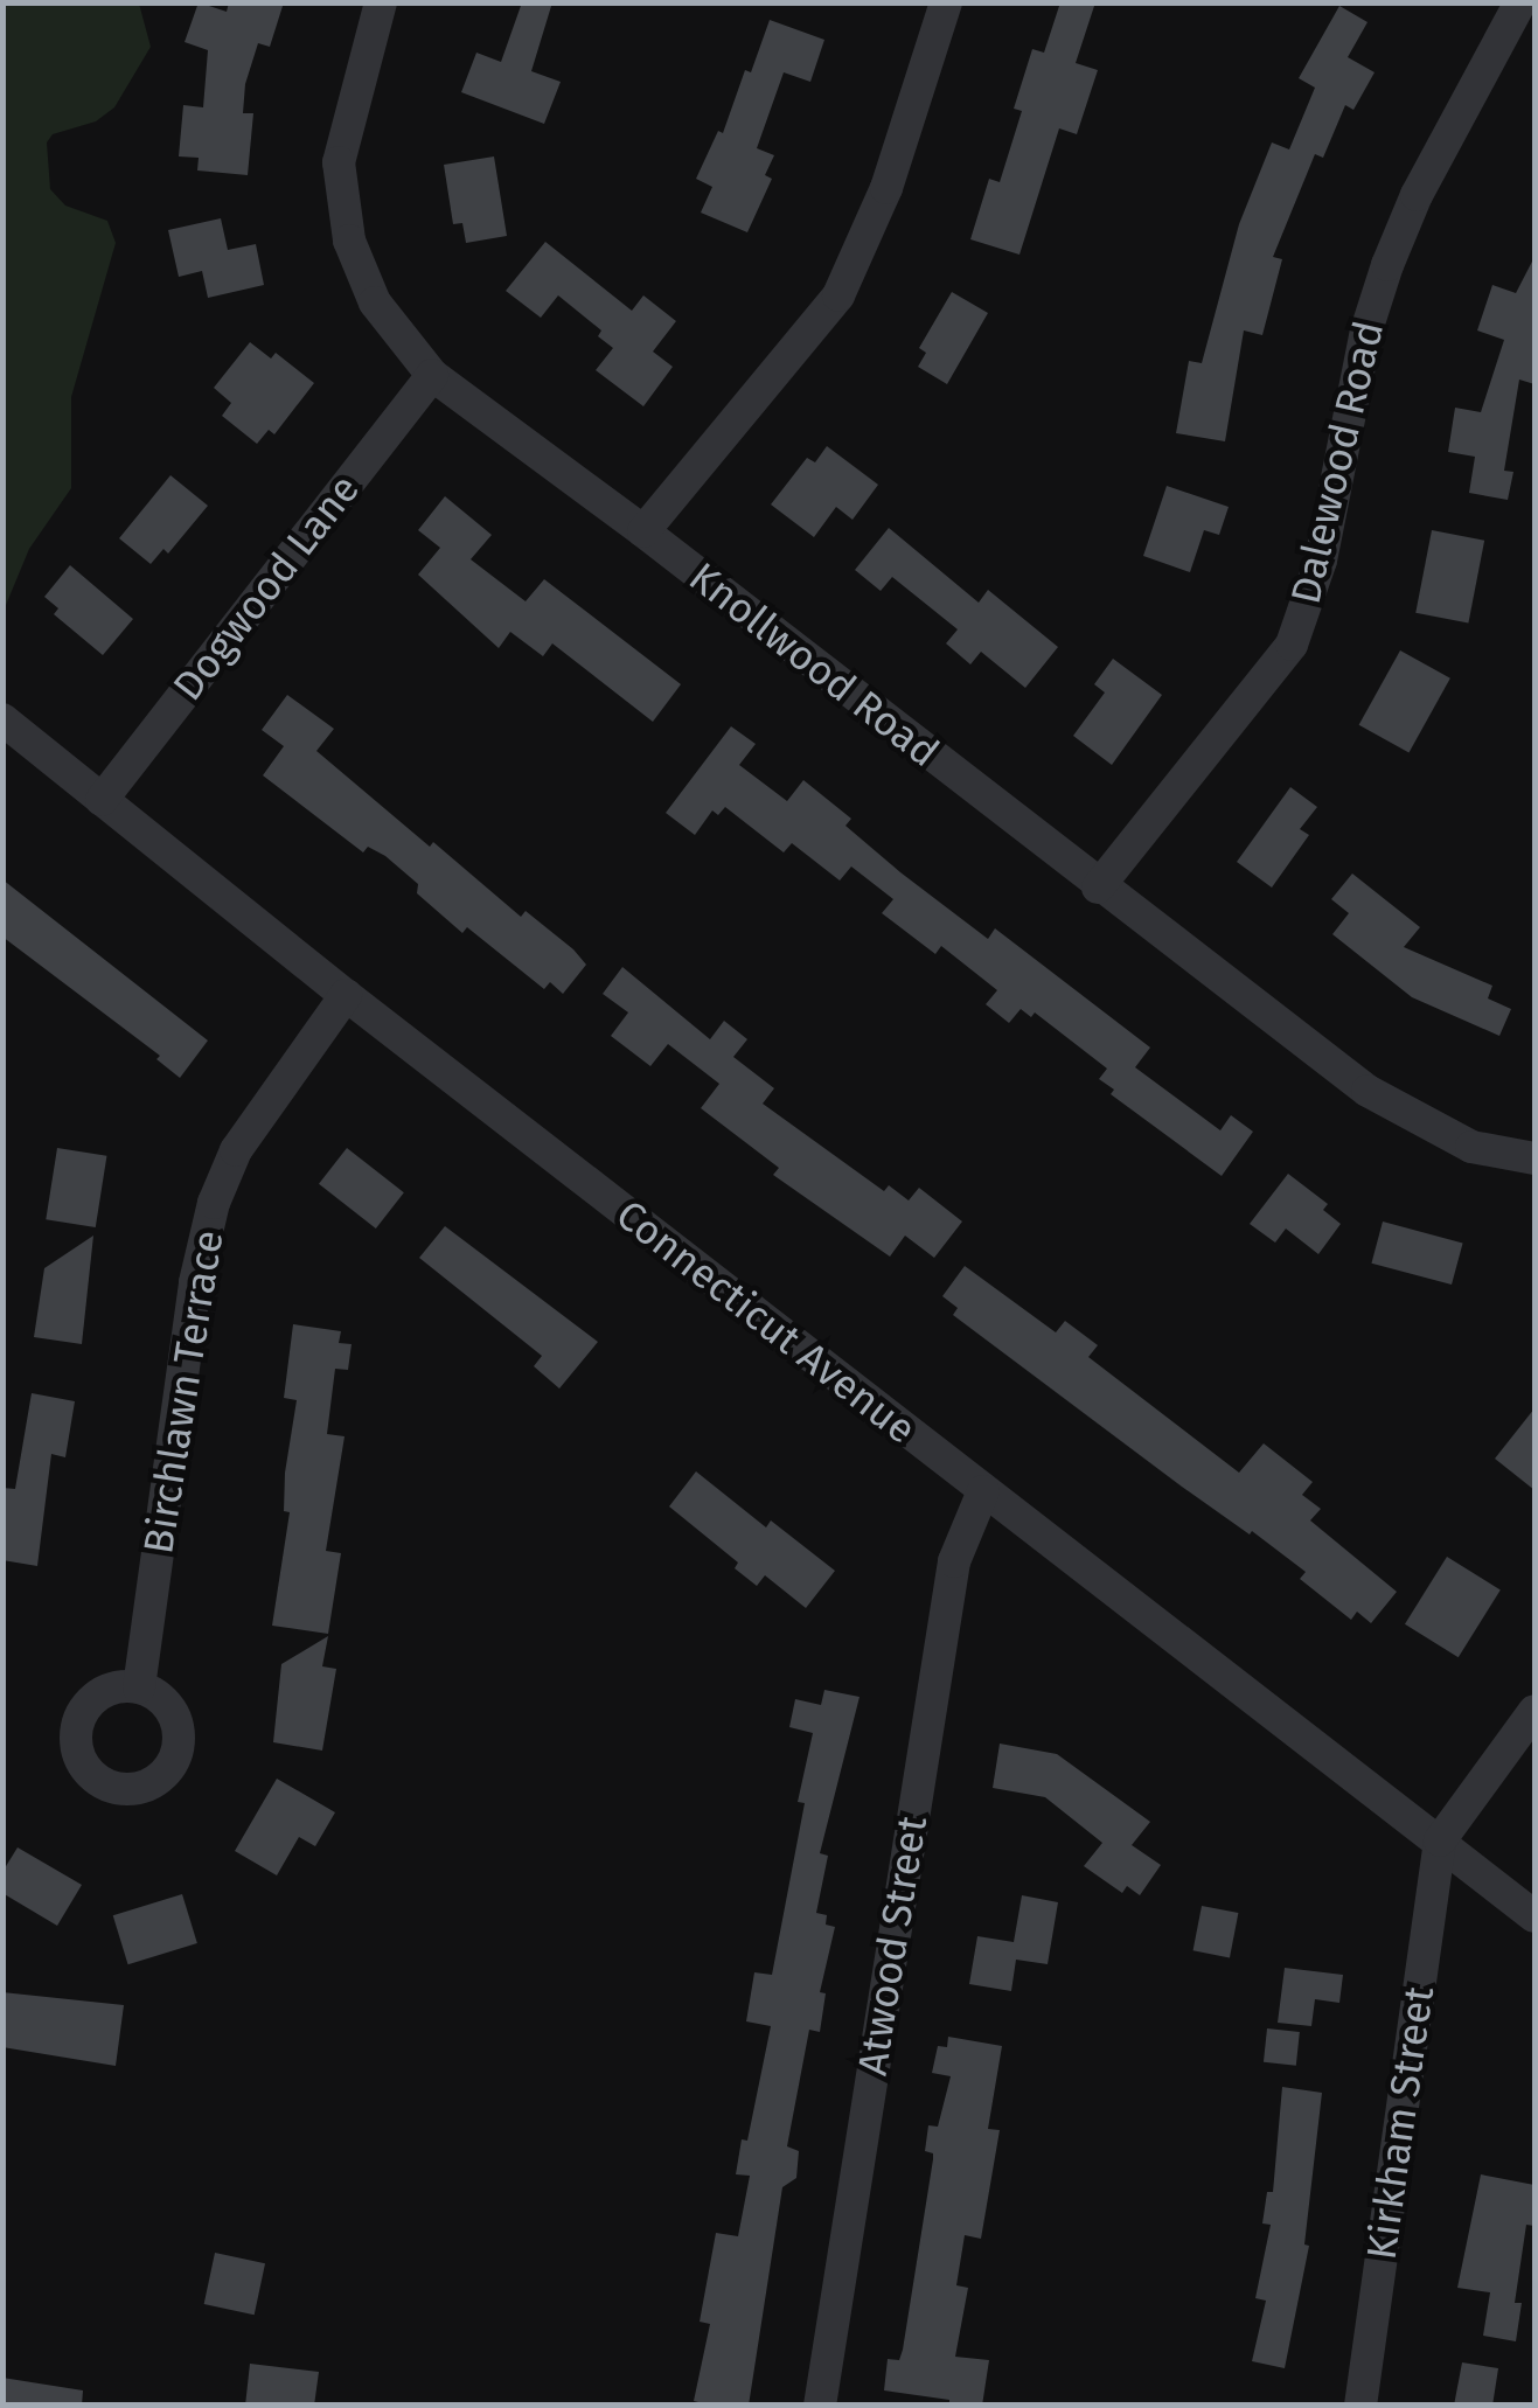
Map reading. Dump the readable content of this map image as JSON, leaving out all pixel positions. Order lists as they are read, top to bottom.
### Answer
{
  "streets": {
    "street": [
      "Dalewood Road",
      "Dogwood Lane",
      "Knollwood Road",
      "Connecticut Avenue",
      "Birchlawn Terrace",
      "Atwood Street",
      "Kirkham Street"
    ]
  },
  "crossings": [
    ["Dalewood Road", "Knollwood Road"],
    ["Dogwood Lane", "Knollwood Road"],
    ["Dogwood Lane", "Connecticut Avenue"],
    ["Connecticut Avenue", "Birchlawn Terrace"],
    ["Connecticut Avenue", "Atwood Street"],
    ["Connecticut Avenue", "Kirkham Street"]
  ]
}
